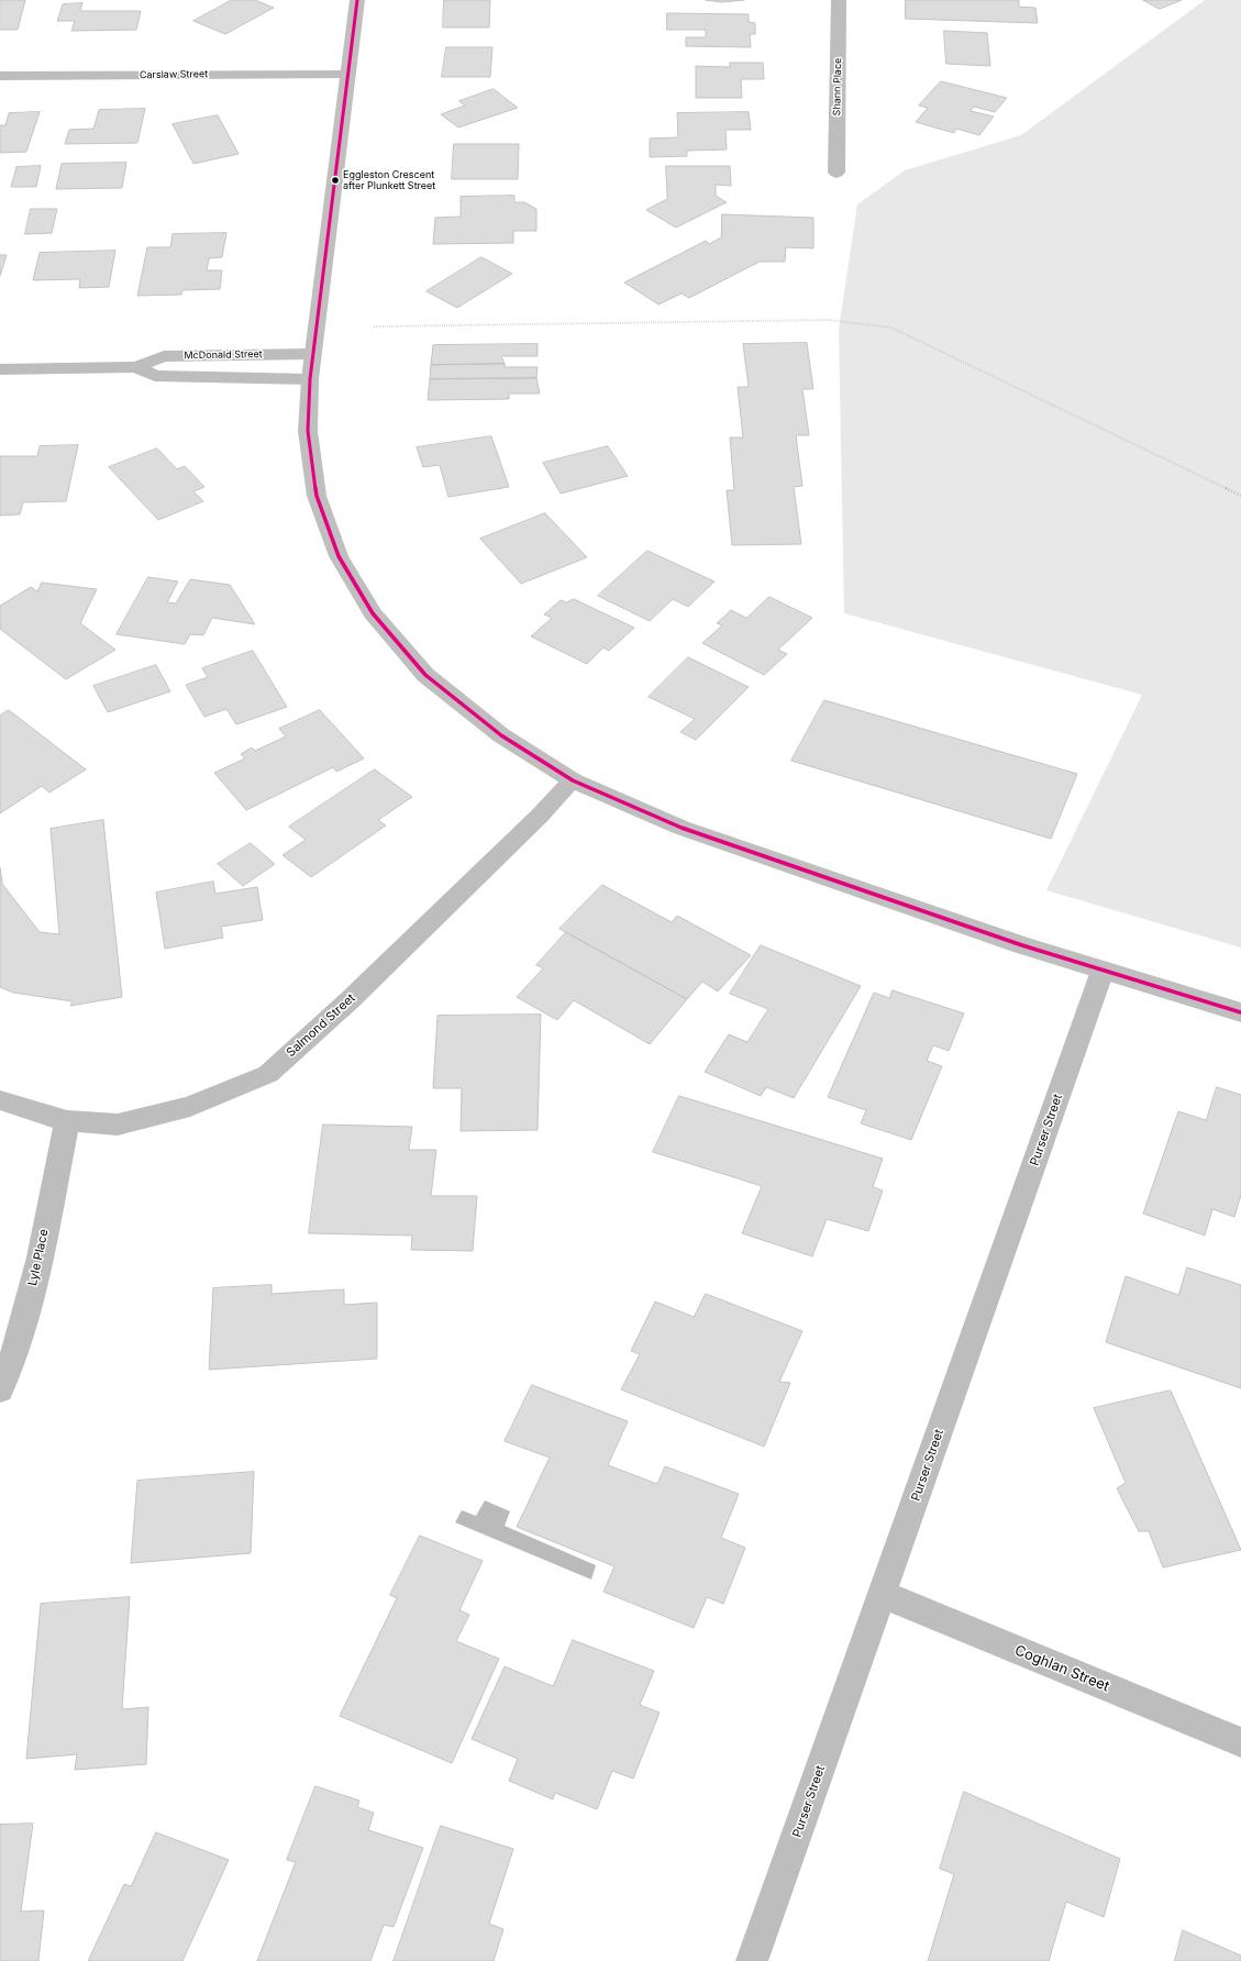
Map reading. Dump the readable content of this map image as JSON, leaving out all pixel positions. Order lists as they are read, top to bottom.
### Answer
{
  "streets": {
    "street": [
      "Carslaw Street",
      "Shann Place",
      "McDonald Street",
      "Salmond Street",
      "Purser Street",
      "Lyle Place",
      "Coghlan Street"
    ]
  },
  "crossings": [
    ["Salmond Street", "Lyle Place"],
    ["Purser Street", "Coghlan Street"]
  ],
  "places": ["Eggleston Crescent after Plunkett Street"]
}
